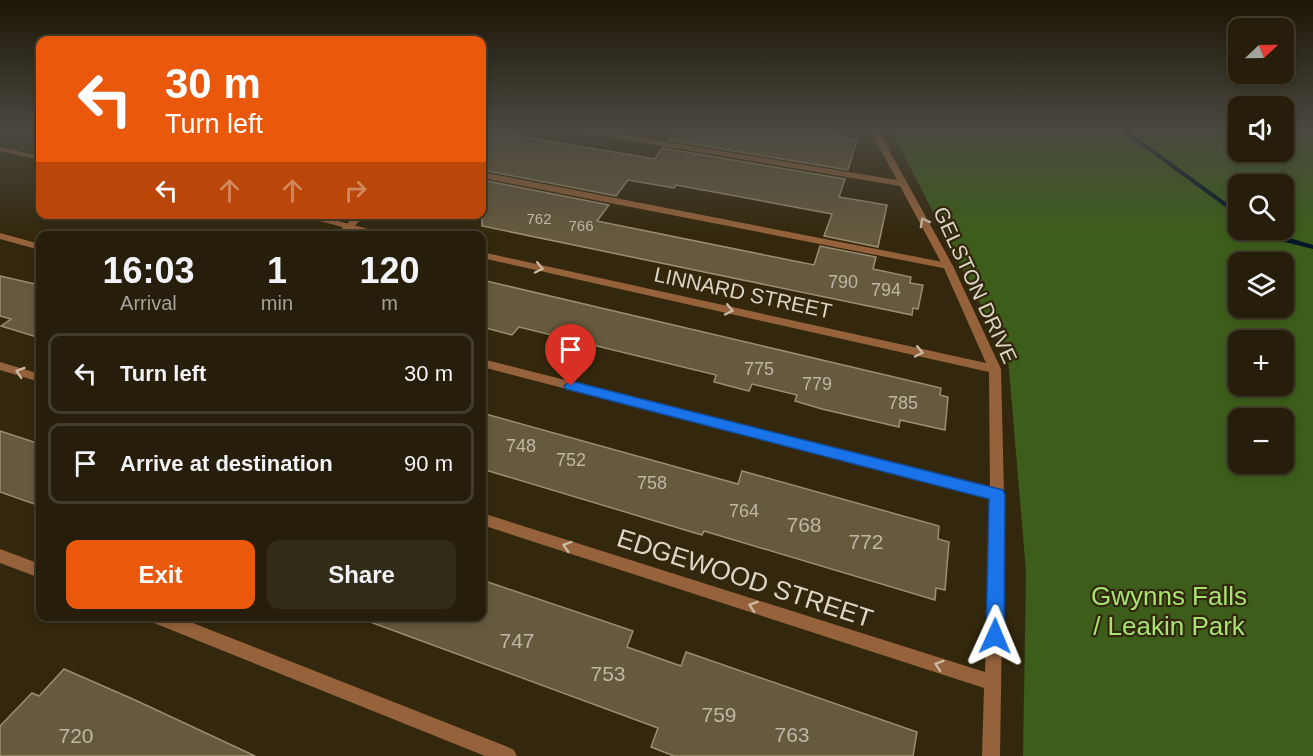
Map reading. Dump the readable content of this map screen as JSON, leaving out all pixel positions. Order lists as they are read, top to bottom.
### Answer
{
  "streets": {
    "street": ["GELSTON DRIVE", "LINNARD STREET", "EDGEWOOD STREET"]
  },
  "crossings": [
    ["GELSTON DRIVE", "LINNARD STREET"],
    ["GELSTON DRIVE", "EDGEWOOD STREET"]
  ],
  "one_way": ["EDGEWOOD STREET"],
  "parks": ["Gwynns Falls / Leakin Park"],
  "house_numbers": [
    "762",
    "766",
    "790",
    "794",
    "775",
    "779",
    "785",
    "748",
    "752",
    "758",
    "764",
    "768",
    "772",
    "747",
    "753",
    "759",
    "763",
    "720"
  ],
  "north": "right",
  "page": {
    "map_buttons": ["+", "−"],
    "turn": ["30 m", "Turn left"],
    "eta": [
      "16:03",
      "Arrival",
      "1",
      "min",
      "120",
      "m"
    ],
    "list": [
      {
        "name": "Turn left",
        "value": "30 m"
      },
      {
        "name": "Arrive at destination",
        "value": "90 m"
      }
    ],
    "buttons": ["Exit", "Share"]
  }
}
